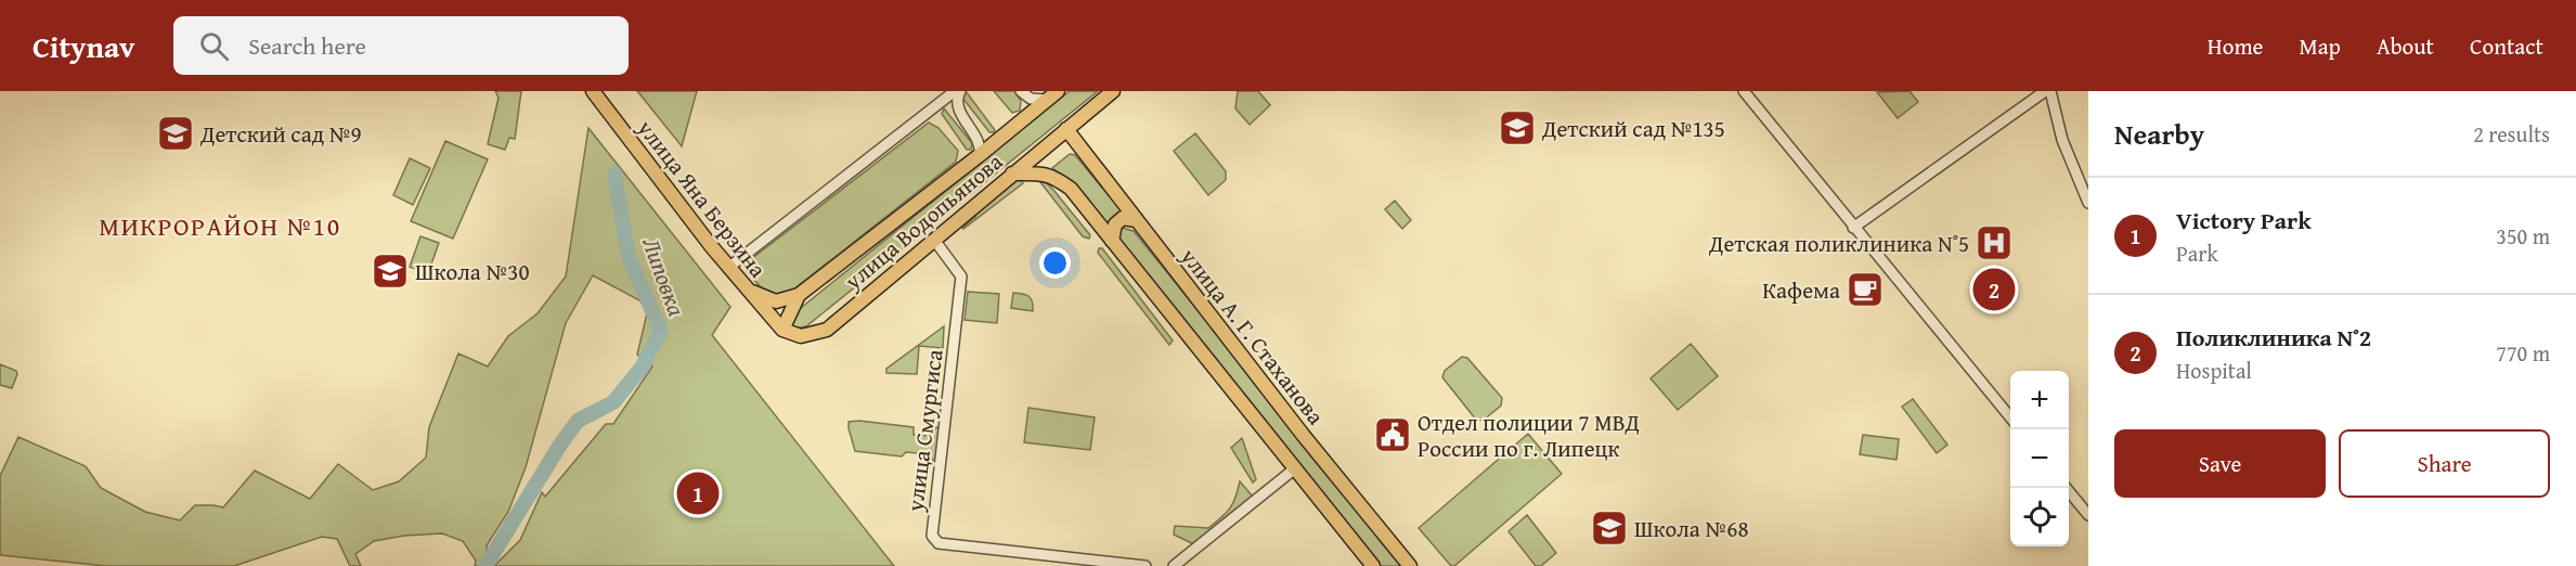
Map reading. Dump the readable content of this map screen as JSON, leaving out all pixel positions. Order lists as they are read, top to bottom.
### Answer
{
  "streets": {
    "main road": ["улица Яна Берзина", "улица Водопьянова", "улица А. Г. Стаханова"],
    "street": ["улица Смургиса"]
  },
  "crossings": [
    ["улица Яна Берзина", "улица Водопьянова"],
    ["улица Водопьянова", "улица А. Г. Стаханова"],
    ["улица Водопьянова", "улица Смургиса"]
  ],
  "districts": ["МИКРОРАЙОН №10"],
  "water": ["Липовка"],
  "places": {
    "school or university": [
      "Детский сад №135",
      "Детский сад №9",
      "Школа №30",
      "Школа №68"
    ],
    "hospital": ["Детская поликлиника N˚5"],
    "cafe": ["Кафема"],
    "public building": ["Отдел полиции 7 МВД России по г. Липецк"]
  },
  "page": {
    "header": "Citynav",
    "search": "Search here",
    "nav": [
      "Home",
      "Map",
      "About",
      "Contact"
    ],
    "heading": ["Nearby", "2 results"],
    "list": [
      {
        "mark": "1",
        "name": "Victory Park",
        "note": "Park",
        "value": "350 m"
      },
      {
        "mark": "2",
        "name": "Поликлиника N˚2",
        "note": "Hospital",
        "value": "770 m"
      }
    ],
    "pins": ["2", "1"],
    "map_buttons": ["+", "−"],
    "buttons": ["Save", "Share"]
  }
}
